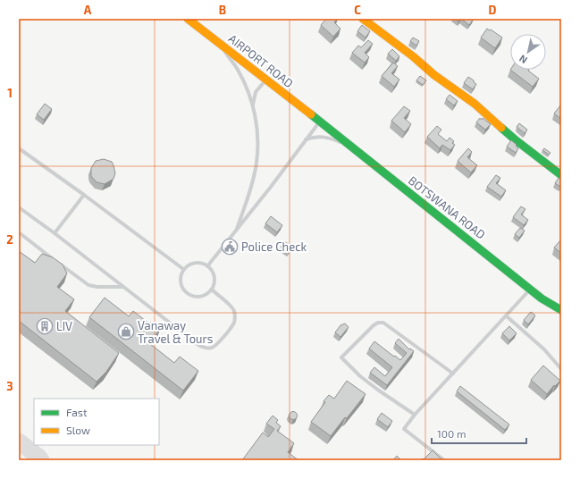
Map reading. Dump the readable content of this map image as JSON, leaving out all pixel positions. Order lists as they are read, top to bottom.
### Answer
{
  "streets": {
    "street": ["AIRPORT ROAD", "BOTSWANA ROAD"]
  },
  "crossings": [
    ["AIRPORT ROAD", "BOTSWANA ROAD"]
  ],
  "places": {
    "public building": ["Police Check"],
    "building": ["LIV"],
    "shop": ["Vanaway Travel & Tours"]
  },
  "legend": ["Fast", "Slow"],
  "scale_bar": "100 m",
  "north": "bottom left",
  "grid": {
    "columns": [
      "A",
      "B",
      "C",
      "D"
    ],
    "rows": ["1", "2", "3"]
  }
}
